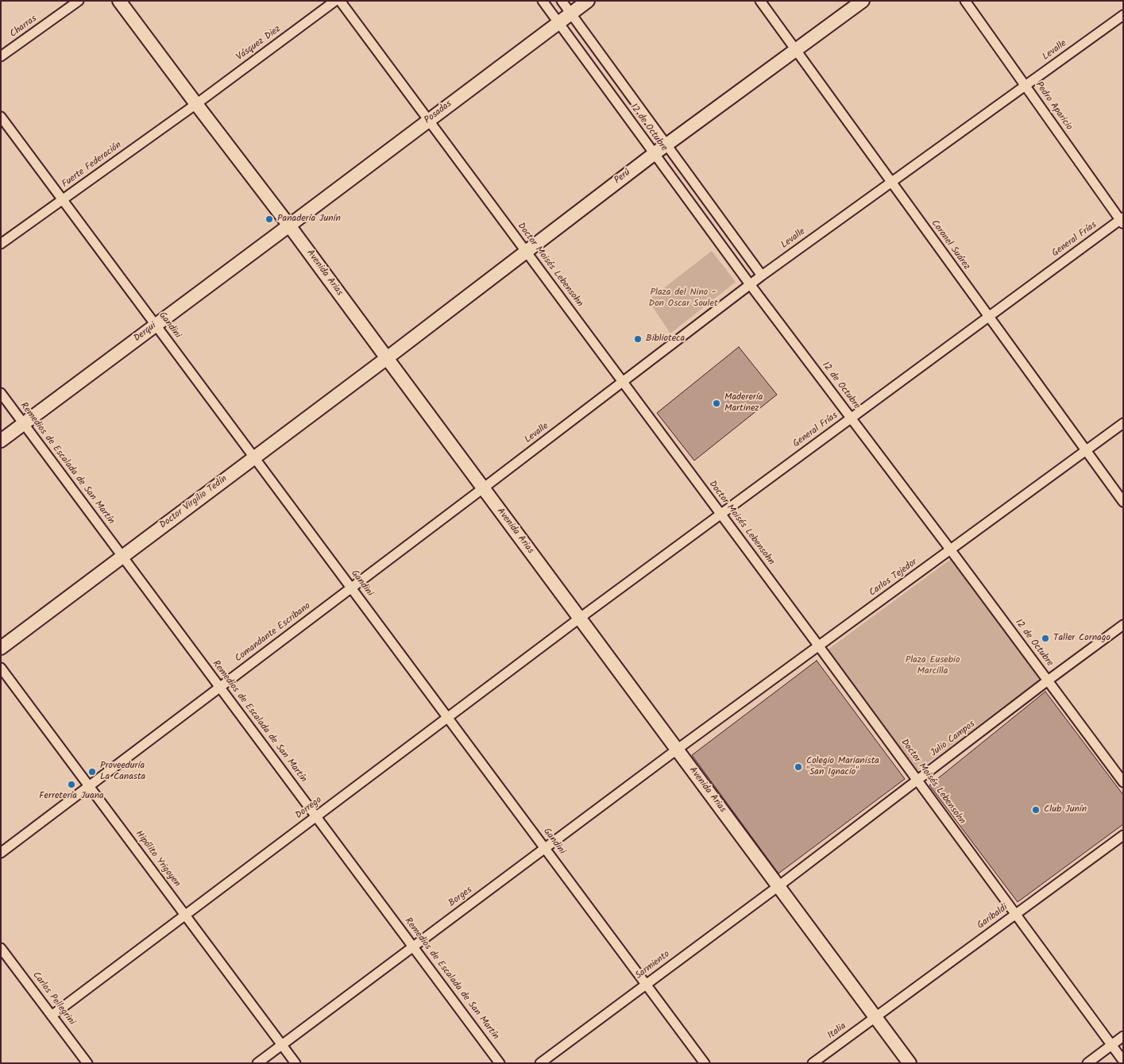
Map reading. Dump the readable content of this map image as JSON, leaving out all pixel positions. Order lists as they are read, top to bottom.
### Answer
{
  "streets": {
    "main road": [
      "Posadas",
      "Perú",
      "Avenida Arias",
      "Derqui",
      "Doctor Virgilio Tedín"
    ],
    "street": [
      "Charras",
      "Vásquez Diez",
      "Levalle",
      "Pedro Aparicio",
      "12 de Octubre",
      "Fuerte Federación",
      "General Frías",
      "Coronel Suárez",
      "Doctor Moisés Lebensohn",
      "Gandini",
      "Remedios de Escalada de San Martín",
      "Carlos Tejedor",
      "Comandante Escribano",
      "Julio Campos",
      "Dorrego",
      "Hipólito Yrigoyen",
      "Borges",
      "Garibaldi",
      "Sarmiento",
      "Carlos Pellegrini",
      "Italia"
    ]
  },
  "crossings": [
    ["Vásquez Diez", "Fuerte Federación"],
    ["Vásquez Diez", "Avenida Arias"],
    ["Levalle", "Pedro Aparicio"],
    ["Levalle", "12 de Octubre"],
    ["Levalle", "Coronel Suárez"],
    ["Levalle", "Doctor Moisés Lebensohn"],
    ["Levalle", "Avenida Arias"],
    ["Levalle", "Comandante Escribano"],
    ["Pedro Aparicio", "General Frías"],
    ["Posadas", "12 de Octubre"],
    ["Posadas", "Doctor Moisés Lebensohn"],
    ["Posadas", "Avenida Arias"],
    ["Posadas", "Derqui"],
    ["12 de Octubre", "Perú"],
    ["12 de Octubre", "General Frías"],
    ["12 de Octubre", "Carlos Tejedor"],
    ["12 de Octubre", "Julio Campos"],
    ["Fuerte Federación", "Avenida Arias"],
    ["Fuerte Federación", "Gandini"],
    ["Perú", "Coronel Suárez"],
    ["Perú", "Doctor Moisés Lebensohn"],
    ["Perú", "Avenida Arias"],
    ["Perú", "Doctor Virgilio Tedín"],
    ["General Frías", "Coronel Suárez"],
    ["General Frías", "Doctor Moisés Lebensohn"],
    ["General Frías", "Avenida Arias"],
    ["General Frías", "Dorrego"],
    ["Coronel Suárez", "Carlos Tejedor"],
    ["Doctor Moisés Lebensohn", "Carlos Tejedor"],
    ["Doctor Moisés Lebensohn", "Julio Campos"],
    ["Doctor Moisés Lebensohn", "Garibaldi"],
    ["Avenida Arias", "Derqui"],
    ["Avenida Arias", "Doctor Virgilio Tedín"],
    ["Avenida Arias", "Carlos Tejedor"],
    ["Avenida Arias", "Comandante Escribano"],
    ["Avenida Arias", "Julio Campos"],
    ["Avenida Arias", "Dorrego"],
    ["Avenida Arias", "Borges"],
    ["Avenida Arias", "Garibaldi"],
    ["Avenida Arias", "Sarmiento"],
    ["Avenida Arias", "Italia"],
    ["Gandini", "Derqui"],
    ["Gandini", "Doctor Virgilio Tedín"],
    ["Gandini", "Comandante Escribano"],
    ["Gandini", "Dorrego"],
    ["Gandini", "Borges"],
    ["Gandini", "Sarmiento"],
    ["Derqui", "Remedios de Escalada de San Martín"],
    ["Remedios de Escalada de San Martín", "Doctor Virgilio Tedín"],
    ["Remedios de Escalada de San Martín", "Comandante Escribano"],
    ["Remedios de Escalada de San Martín", "Dorrego"],
    ["Remedios de Escalada de San Martín", "Borges"],
    ["Carlos Tejedor", "Borges"],
    ["Comandante Escribano", "Hipólito Yrigoyen"],
    ["Julio Campos", "Sarmiento"],
    ["Dorrego", "Hipólito Yrigoyen"],
    ["Dorrego", "Carlos Pellegrini"],
    ["Hipólito Yrigoyen", "Borges"],
    ["Garibaldi", "Italia"]
  ],
  "parks": ["Plaza del Nino - Don Oscar Soulet", "Plaza Eusebio Marcilla"],
  "places": [
    "Panadería Junín",
    "Biblioteca",
    "Maderería Martinez",
    "Taller Cornago",
    "Colegio Marianista \"San Ignacio\"",
    "Proveeduría La Canasta",
    "Ferretería Juana",
    "Club Junín"
  ]
}
